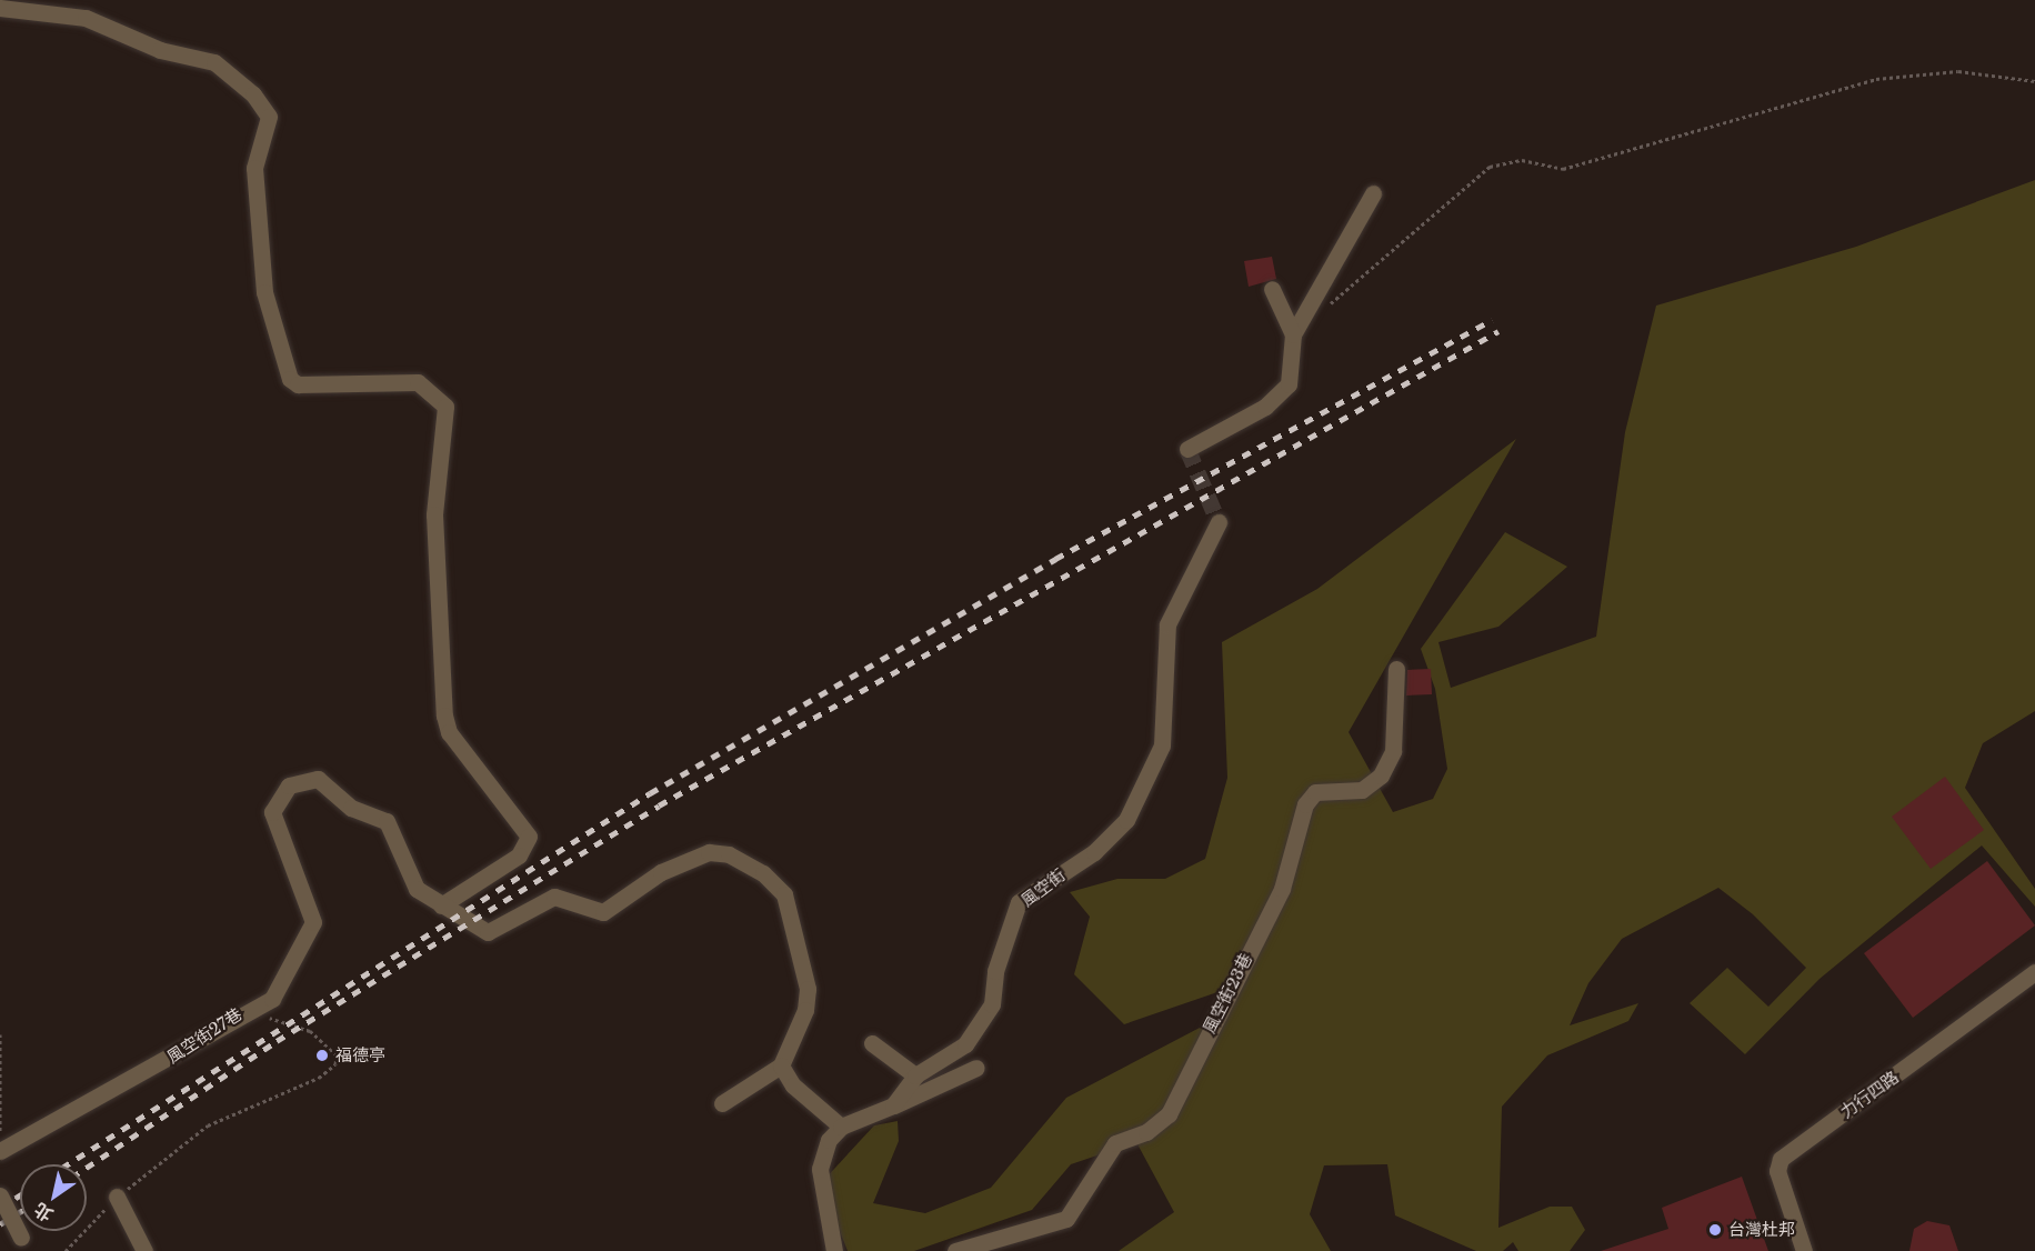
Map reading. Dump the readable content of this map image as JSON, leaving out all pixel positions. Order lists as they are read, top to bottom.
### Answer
{
  "streets": {
    "street": [
      "風空街",
      "風空街23巷",
      "風空街27巷",
      "力行四路"
    ]
  },
  "places": ["福德亭", "台灣杜邦"],
  "north": "bottom left"
}
